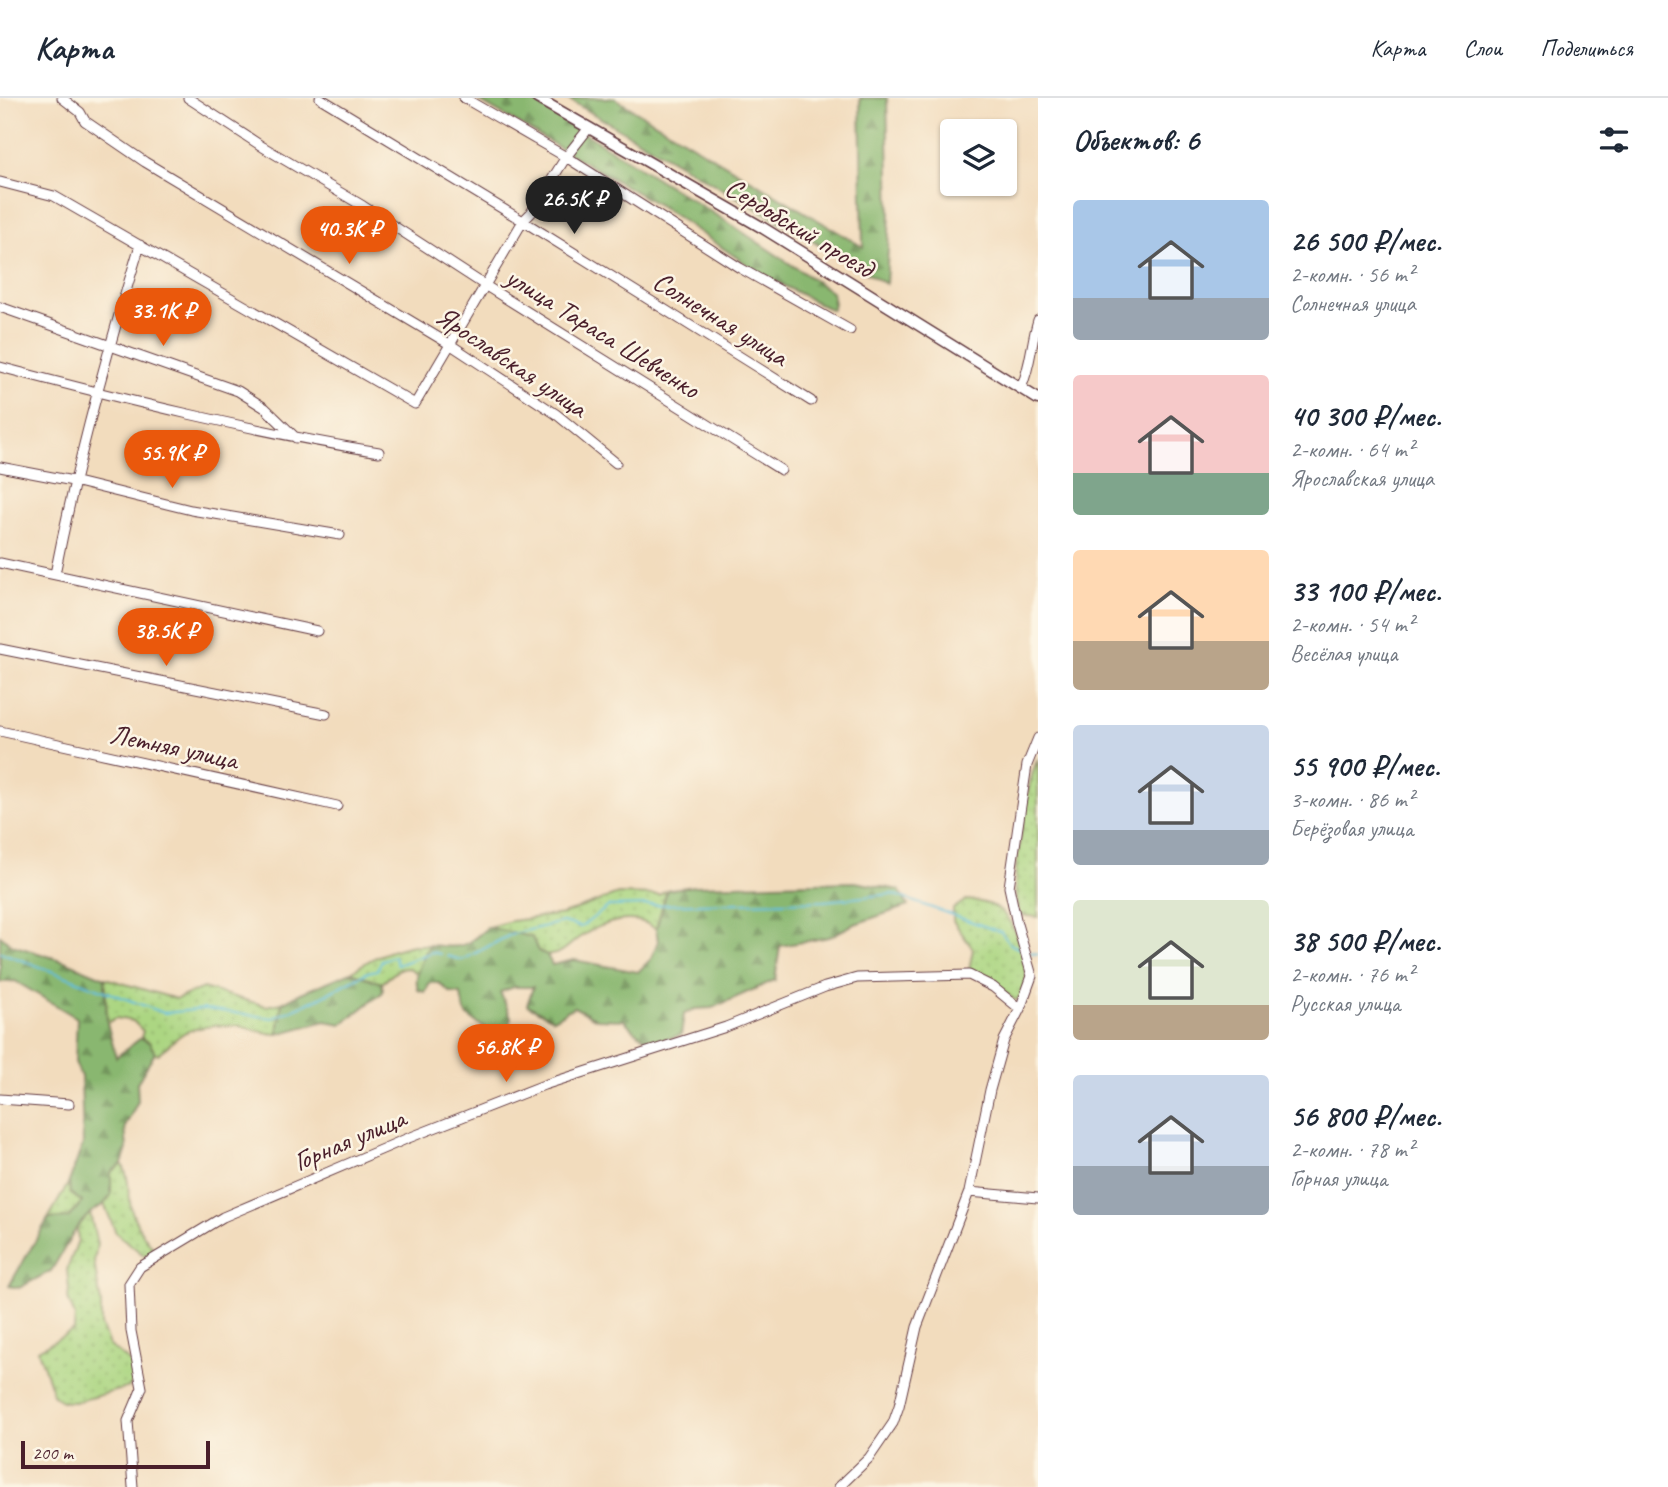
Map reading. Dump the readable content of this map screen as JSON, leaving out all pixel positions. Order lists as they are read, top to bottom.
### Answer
{
  "streets": {
    "main road": ["Сердобский проезд"],
    "street": [
      "Солнечная улица",
      "улица Тараса Шевченко",
      "Ярославская улица",
      "Летняя улица",
      "Горная улица"
    ]
  },
  "scale_bar": "200 m",
  "page": {
    "header": "Карта",
    "nav": ["Карта", "Слои", "Поделиться"],
    "heading": "Объектов: 6",
    "price": [
      "26.5K ₽",
      "40.3K ₽",
      "33.1K ₽",
      "55.9K ₽",
      "38.5K ₽",
      "56.8K ₽"
    ],
    "list": [
      {
        "name": "26 500 ₽/мес.",
        "note": "2-комн. · 56 m² · Солнечная улица"
      },
      {
        "name": "40 300 ₽/мес.",
        "note": "2-комн. · 64 m² · Ярославская улица"
      },
      {
        "name": "33 100 ₽/мес.",
        "note": "2-комн. · 54 m² · Весёлая улица"
      },
      {
        "name": "55 900 ₽/мес.",
        "note": "3-комн. · 86 m² · Берёзовая улица"
      },
      {
        "name": "38 500 ₽/мес.",
        "note": "2-комн. · 76 m² · Русская улица"
      },
      {
        "name": "56 800 ₽/мес.",
        "note": "2-комн. · 78 m² · Горная улица"
      }
    ],
    "scale": "200 m"
  }
}
